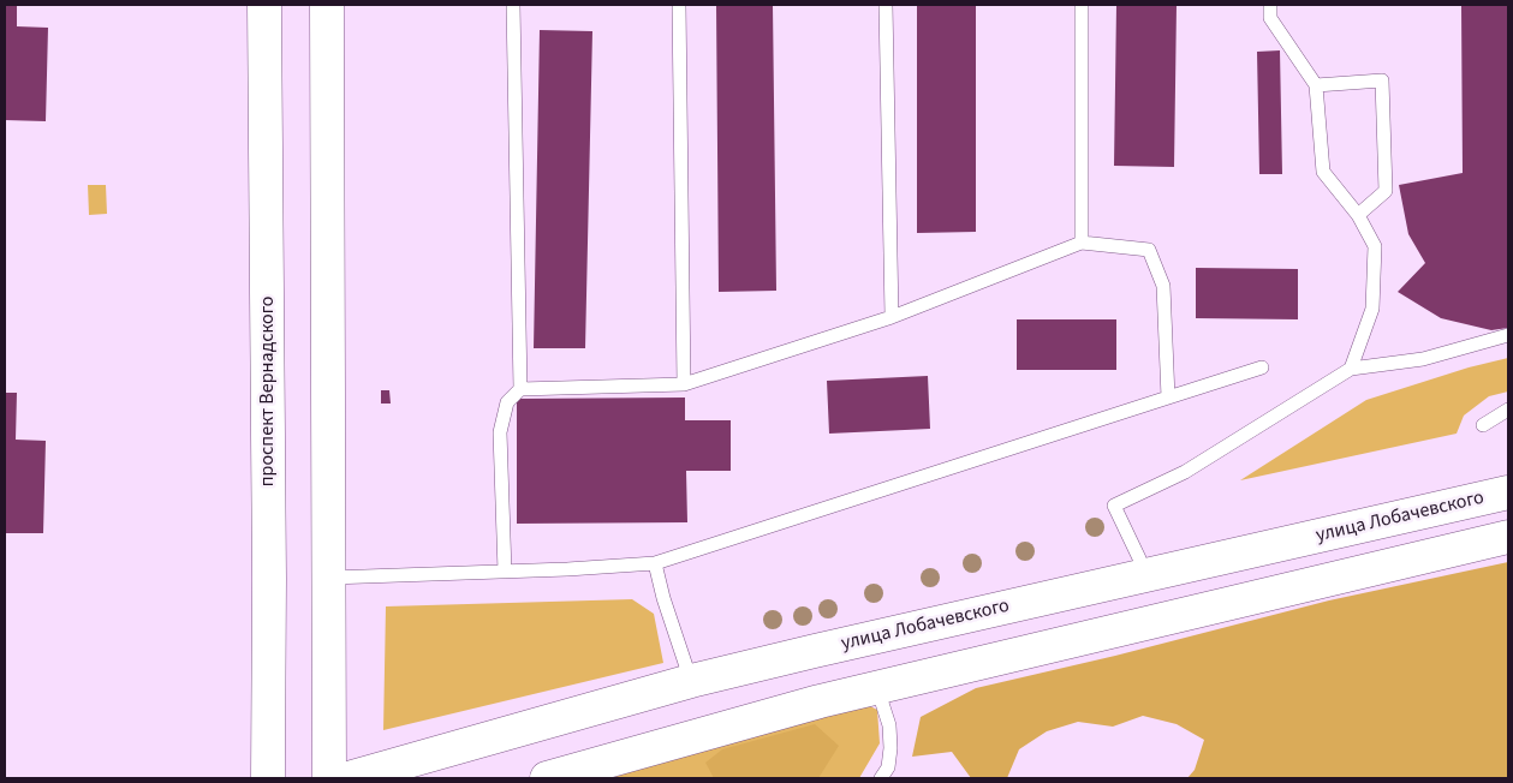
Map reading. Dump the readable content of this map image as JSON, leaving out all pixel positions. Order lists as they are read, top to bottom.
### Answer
{
  "streets": {
    "main road": ["проспект Вернадского", "улица Лобачевского"]
  }
}
